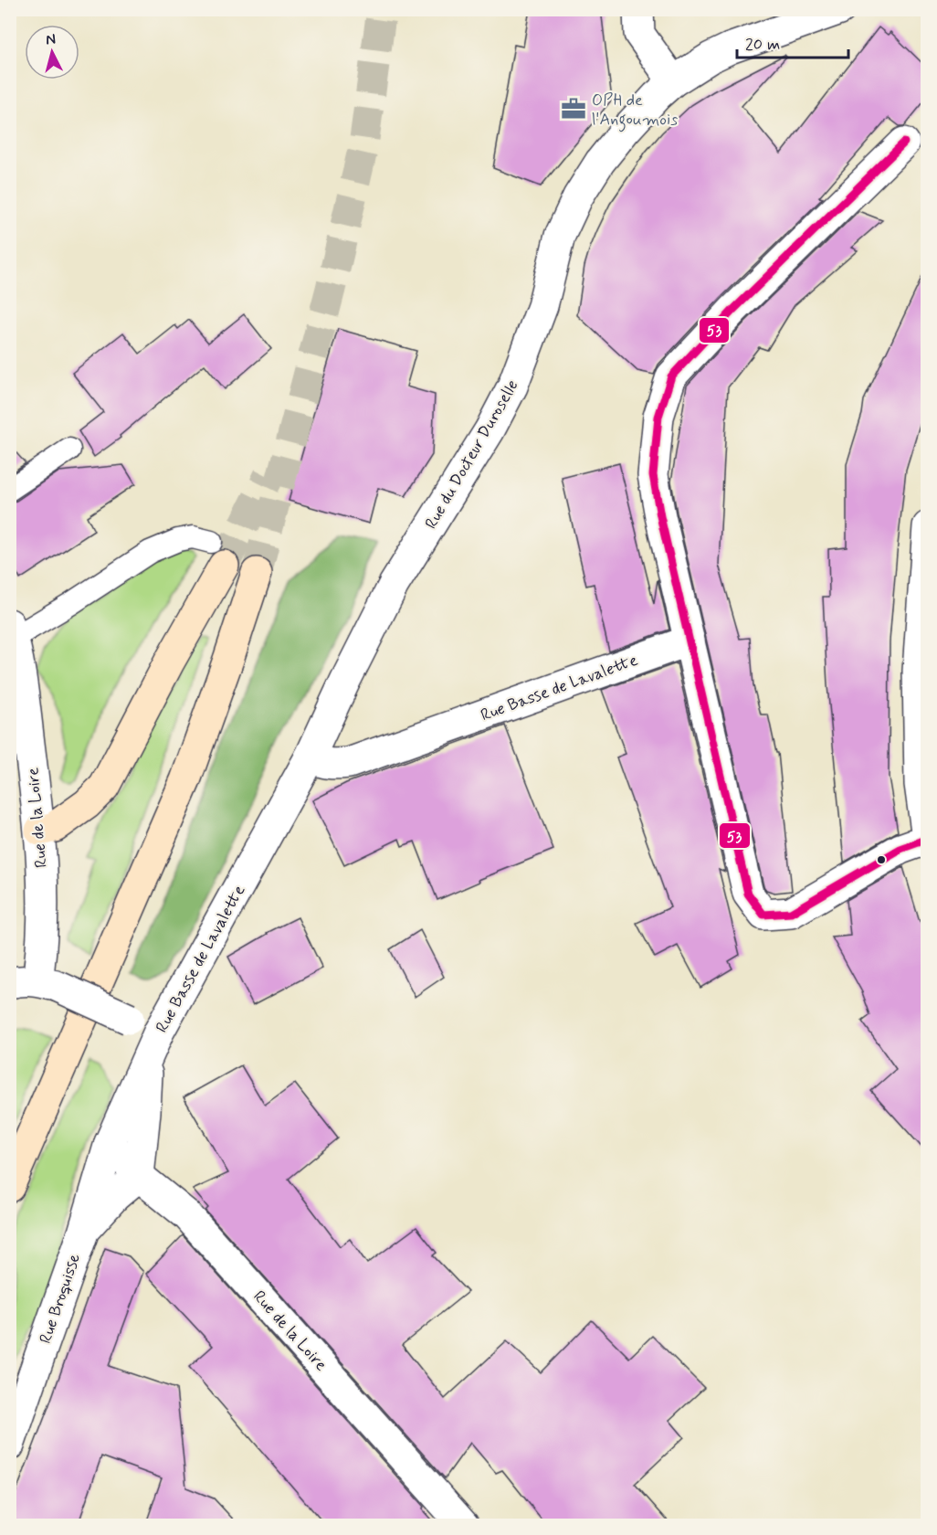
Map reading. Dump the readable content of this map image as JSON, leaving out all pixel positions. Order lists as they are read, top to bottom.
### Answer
{
  "streets": {
    "street": [
      "Rue du Docteur Duroselle",
      "Rue Basse de Lavalette",
      "Rue de la Loire",
      "Rue Broquisse"
    ]
  },
  "crossings": [
    ["Rue du Docteur Duroselle", "Rue Basse de Lavalette"],
    ["Rue Basse de Lavalette", "Rue de la Loire"],
    ["Rue Basse de Lavalette", "Rue Broquisse"],
    ["Rue de la Loire", "Rue Broquisse"]
  ],
  "places": {
    "office": ["OPH de l'Angoumois"]
  },
  "lines": ["transit line 53"],
  "scale_bar": "20 m",
  "north": "top"
}
